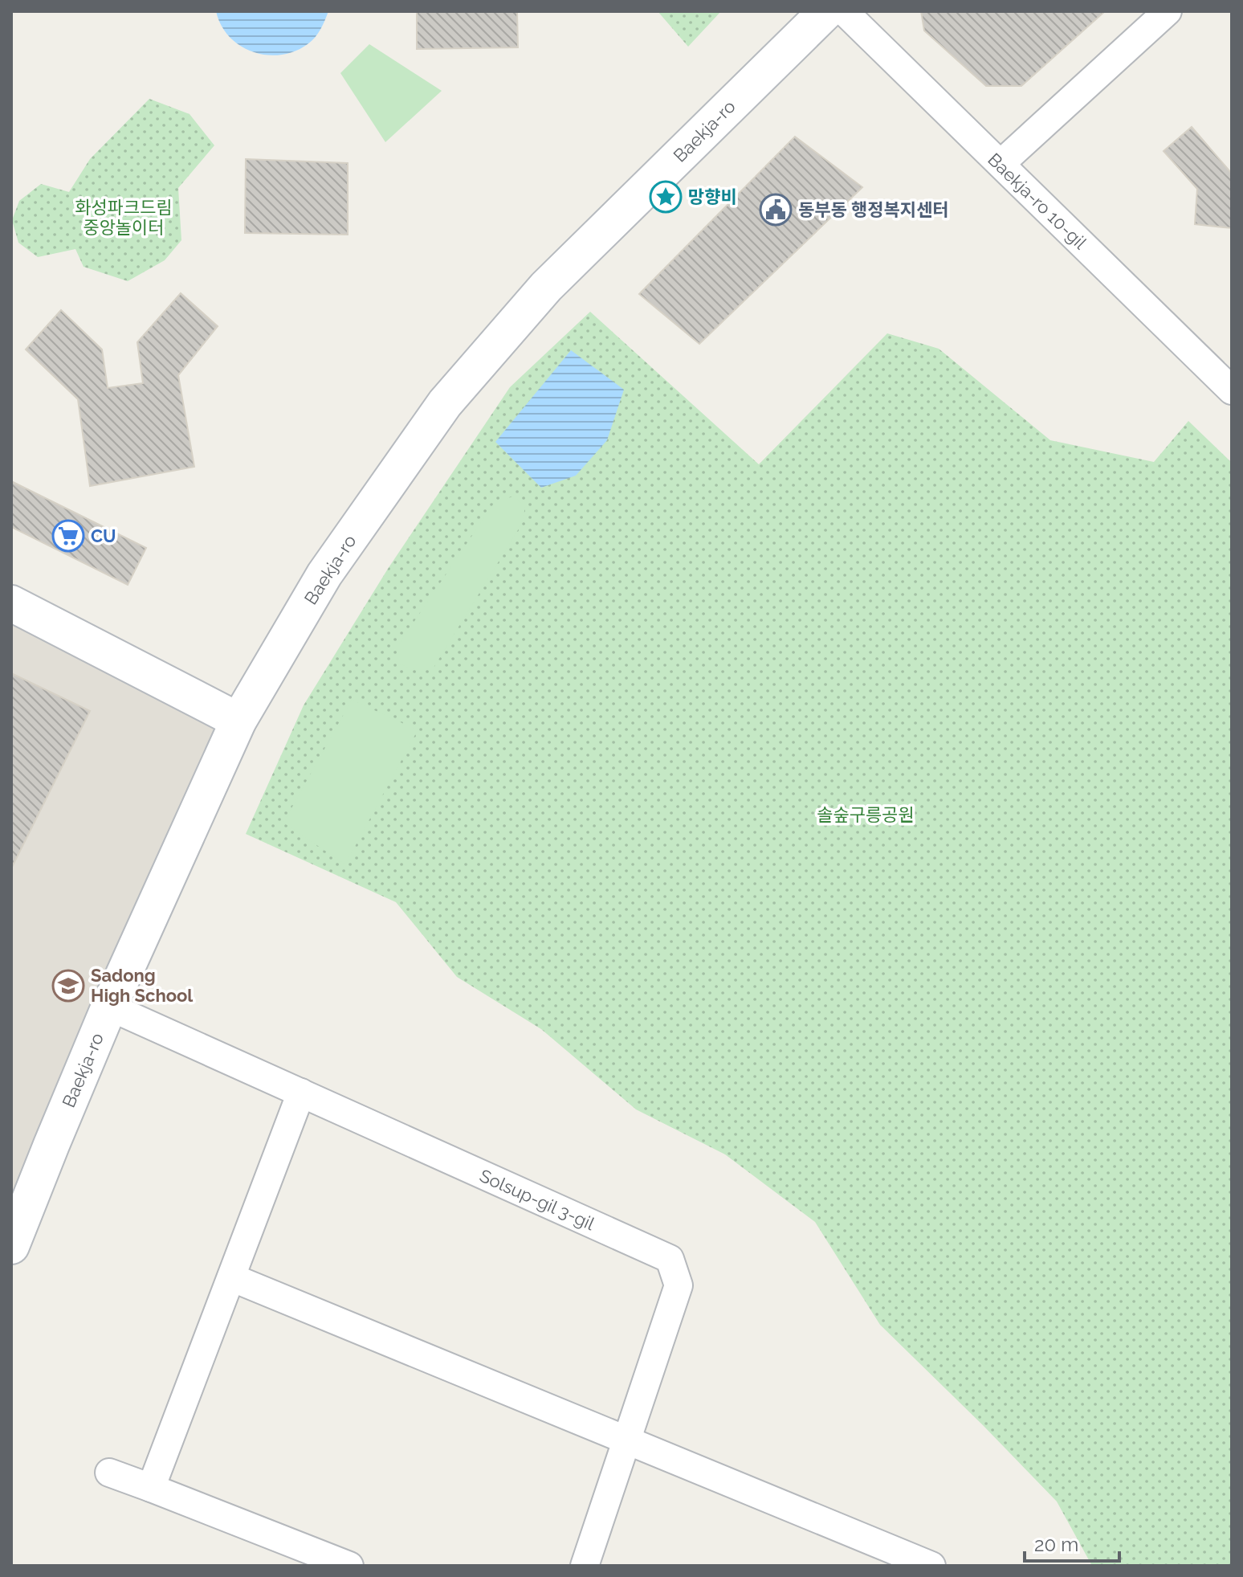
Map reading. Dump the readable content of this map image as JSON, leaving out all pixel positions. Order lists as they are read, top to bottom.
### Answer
{
  "streets": {
    "street": ["Baekja-ro", "Baekja-ro 10-gil", "Solsup-gil 3-gil"]
  },
  "crossings": [
    ["Baekja-ro", "Solsup-gil 3-gil"]
  ],
  "parks": ["화성파크드림 중앙놀이터", "솔숲구릉공원"],
  "places": {
    "place": ["망향비"],
    "public building": ["동부동 행정복지센터"],
    "supermarket": ["CU"],
    "school or university": ["Sadong High School"]
  },
  "scale_bar": "20 m"
}
